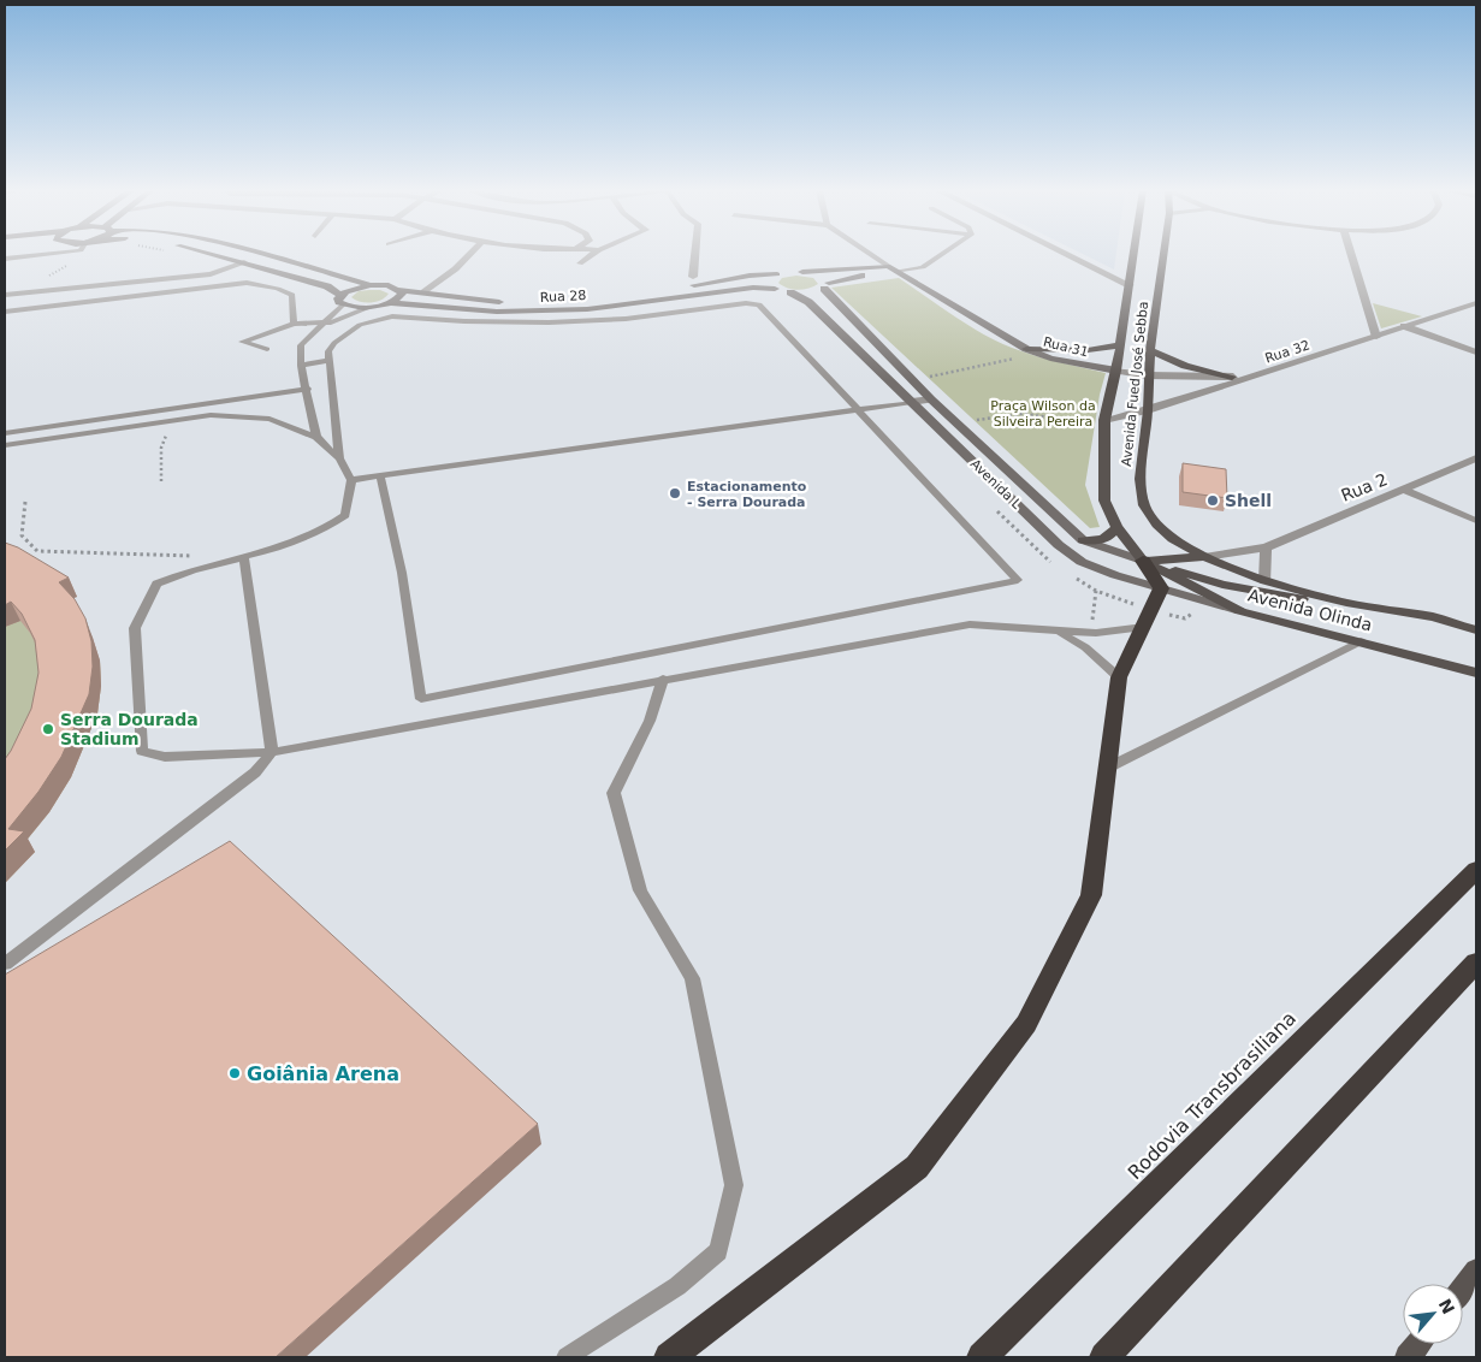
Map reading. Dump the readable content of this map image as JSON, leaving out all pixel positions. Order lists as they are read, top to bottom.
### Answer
{
  "streets": {
    "highway": ["Rodovia Transbrasiliana"],
    "main road": [
      "Rua 28",
      "Rua 31",
      "Avenida Fued José Sebba",
      "Avenida L",
      "Avenida Olinda"
    ],
    "street": ["Rua 32", "Rua 2"]
  },
  "crossings": [
    ["Rua 28", "Rua 31"],
    ["Rua 28", "Avenida L"],
    ["Rua 31", "Rua 32"],
    ["Rua 31", "Avenida Fued José Sebba"],
    ["Rua 32", "Avenida Fued José Sebba"],
    ["Avenida Fued José Sebba", "Avenida L"],
    ["Avenida Fued José Sebba", "Rua 2"],
    ["Avenida Fued José Sebba", "Avenida Olinda"],
    ["Avenida L", "Avenida Olinda"]
  ],
  "parks": ["Praça Wilson da Silveira Pereira"],
  "places": [
    "Estacionamento - Serra Dourada",
    "Shell",
    "Serra Dourada Stadium",
    "Goiânia Arena"
  ],
  "north": "top right"
}
